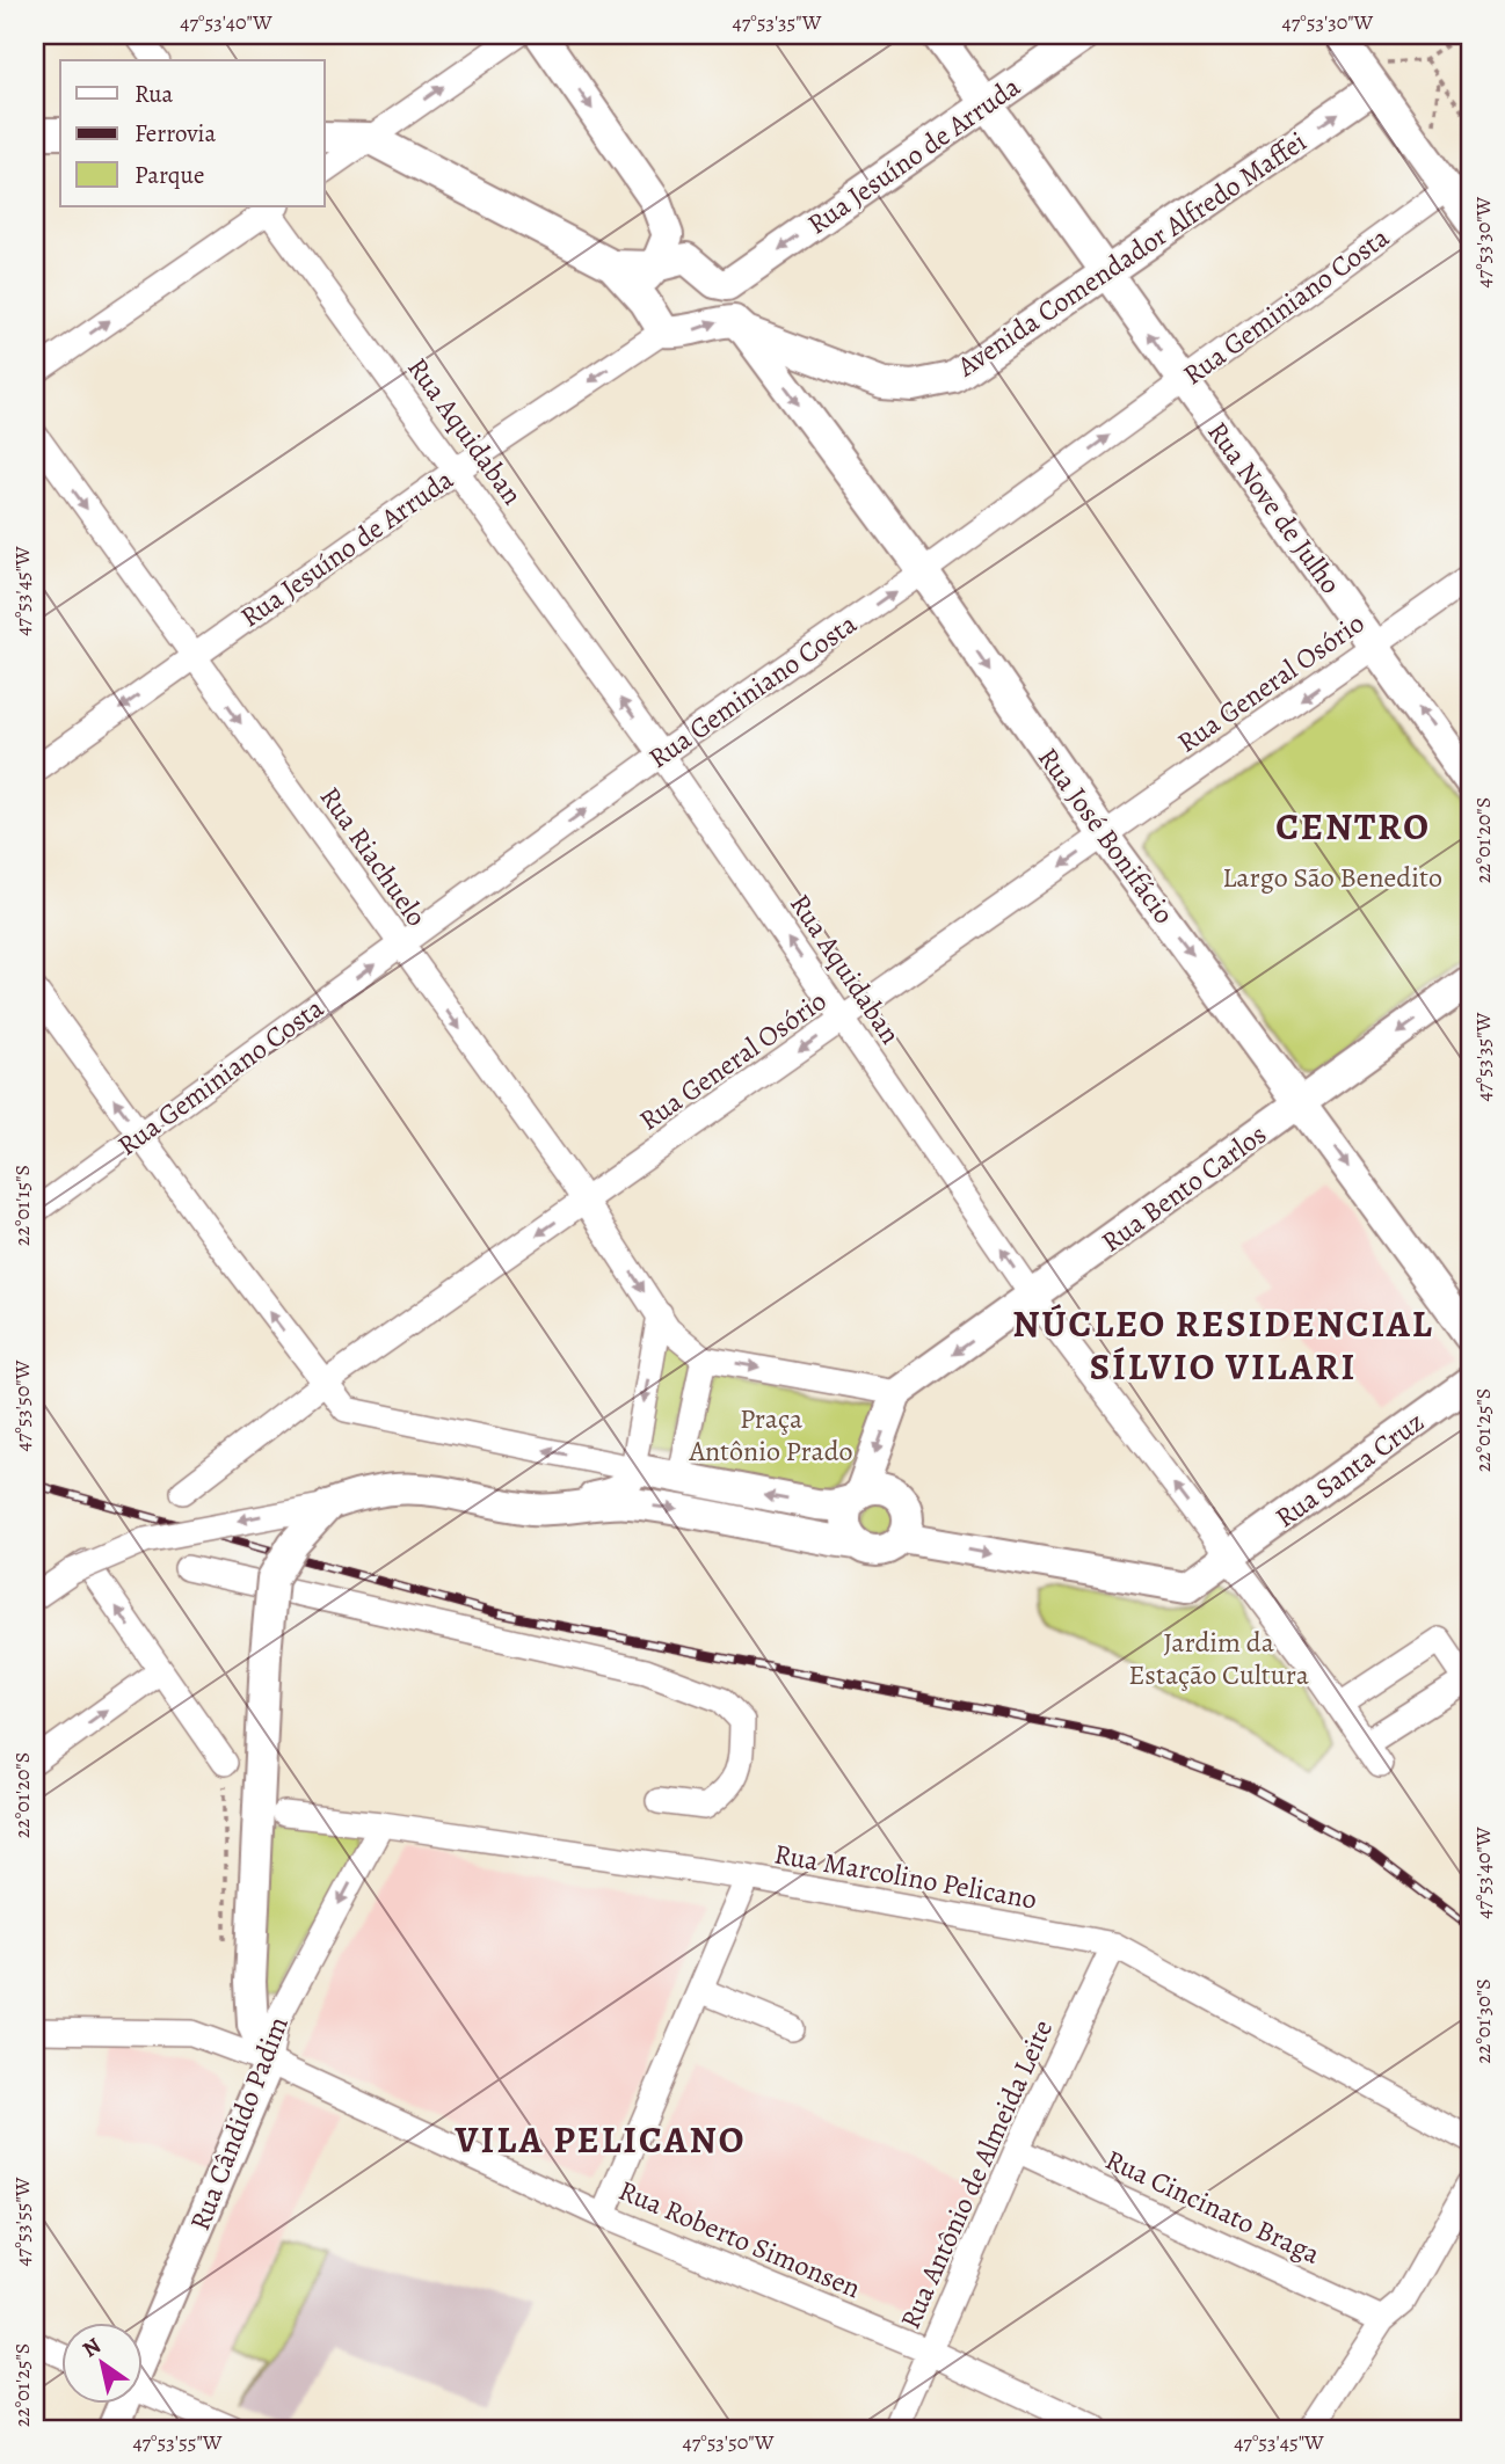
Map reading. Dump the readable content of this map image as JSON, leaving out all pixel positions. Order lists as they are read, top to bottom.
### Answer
{
  "streets": {
    "main road": [
      "Rua Jesuíno de Arruda",
      "Avenida Comendador Alfredo Maffei",
      "Rua Nove de Julho",
      "Rua José Bonifácio",
      "Rua Bento Carlos",
      "Rua Santa Cruz",
      "Rua Cândido Padim"
    ],
    "street": [
      "Rua Geminiano Costa",
      "Rua Aquidaban",
      "Rua General Osório",
      "Rua Riachuelo",
      "Rua Marcolino Pelicano",
      "Rua Antônio de Almeida Leite",
      "Rua Cincinato Braga",
      "Rua Roberto Simonsen"
    ]
  },
  "crossings": [
    ["Rua Jesuíno de Arruda", "Avenida Comendador Alfredo Maffei"],
    ["Rua Jesuíno de Arruda", "Rua Aquidaban"],
    ["Rua Jesuíno de Arruda", "Rua Nove de Julho"],
    ["Rua Jesuíno de Arruda", "Rua Riachuelo"],
    ["Avenida Comendador Alfredo Maffei", "Rua Nove de Julho"],
    ["Avenida Comendador Alfredo Maffei", "Rua José Bonifácio"],
    ["Rua Geminiano Costa", "Rua Aquidaban"],
    ["Rua Geminiano Costa", "Rua Nove de Julho"],
    ["Rua Geminiano Costa", "Rua José Bonifácio"],
    ["Rua Geminiano Costa", "Rua Riachuelo"],
    ["Rua Aquidaban", "Rua General Osório"],
    ["Rua Aquidaban", "Rua Bento Carlos"],
    ["Rua Aquidaban", "Rua Santa Cruz"],
    ["Rua Nove de Julho", "Rua General Osório"],
    ["Rua General Osório", "Rua José Bonifácio"],
    ["Rua General Osório", "Rua Riachuelo"],
    ["Rua José Bonifácio", "Rua Bento Carlos"],
    ["Rua Marcolino Pelicano", "Rua Cândido Padim"],
    ["Rua Marcolino Pelicano", "Rua Antônio de Almeida Leite"],
    ["Rua Cândido Padim", "Rua Roberto Simonsen"],
    ["Rua Antônio de Almeida Leite", "Rua Cincinato Braga"],
    ["Rua Antônio de Almeida Leite", "Rua Roberto Simonsen"]
  ],
  "one_way": [
    "Rua Jesuíno de Arruda",
    "Avenida Comendador Alfredo Maffei",
    "Rua Geminiano Costa",
    "Rua Aquidaban",
    "Rua General Osório",
    "Rua José Bonifácio",
    "Rua Riachuelo",
    "Rua Bento Carlos",
    "Rua Santa Cruz",
    "Rua Cândido Padim"
  ],
  "districts": ["CENTRO", "NÚCLEO RESIDENCIAL SÍLVIO VILARI", "VILA PELICANO"],
  "parks": ["Largo São Benedito", "Praça Antônio Prado", "Jardim da Estação Cultura"],
  "legend": ["Rua", "Ferrovia", "Parque"],
  "north": "top left",
  "coordinates": [
    "47°53'40\"W",
    "47°53'35\"W",
    "47°53'30\"W",
    "47°53'45\"W",
    "22°01'20\"S",
    "22°01'15\"S",
    "47°53'50\"W",
    "22°01'25\"S",
    "22°01'30\"S",
    "47°53'55\"W"
  ]
}
